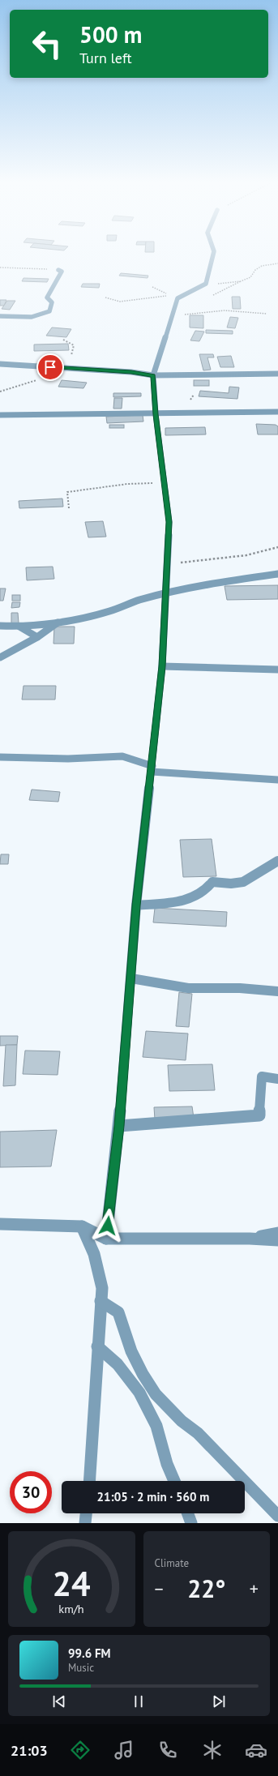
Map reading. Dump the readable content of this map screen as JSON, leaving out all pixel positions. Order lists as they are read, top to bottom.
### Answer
{
  "page": {
    "turn": ["500 m", "Turn left"],
    "limit": "30",
    "trip": "21:05 · 2 min · 560 m",
    "tile": "Climate",
    "heat": ["−", "22°", "+"],
    "song": ["99.6 FM", "Music"],
    "tabs": "21:03",
    "gauge": ["24", "km/h"]
  }
}
